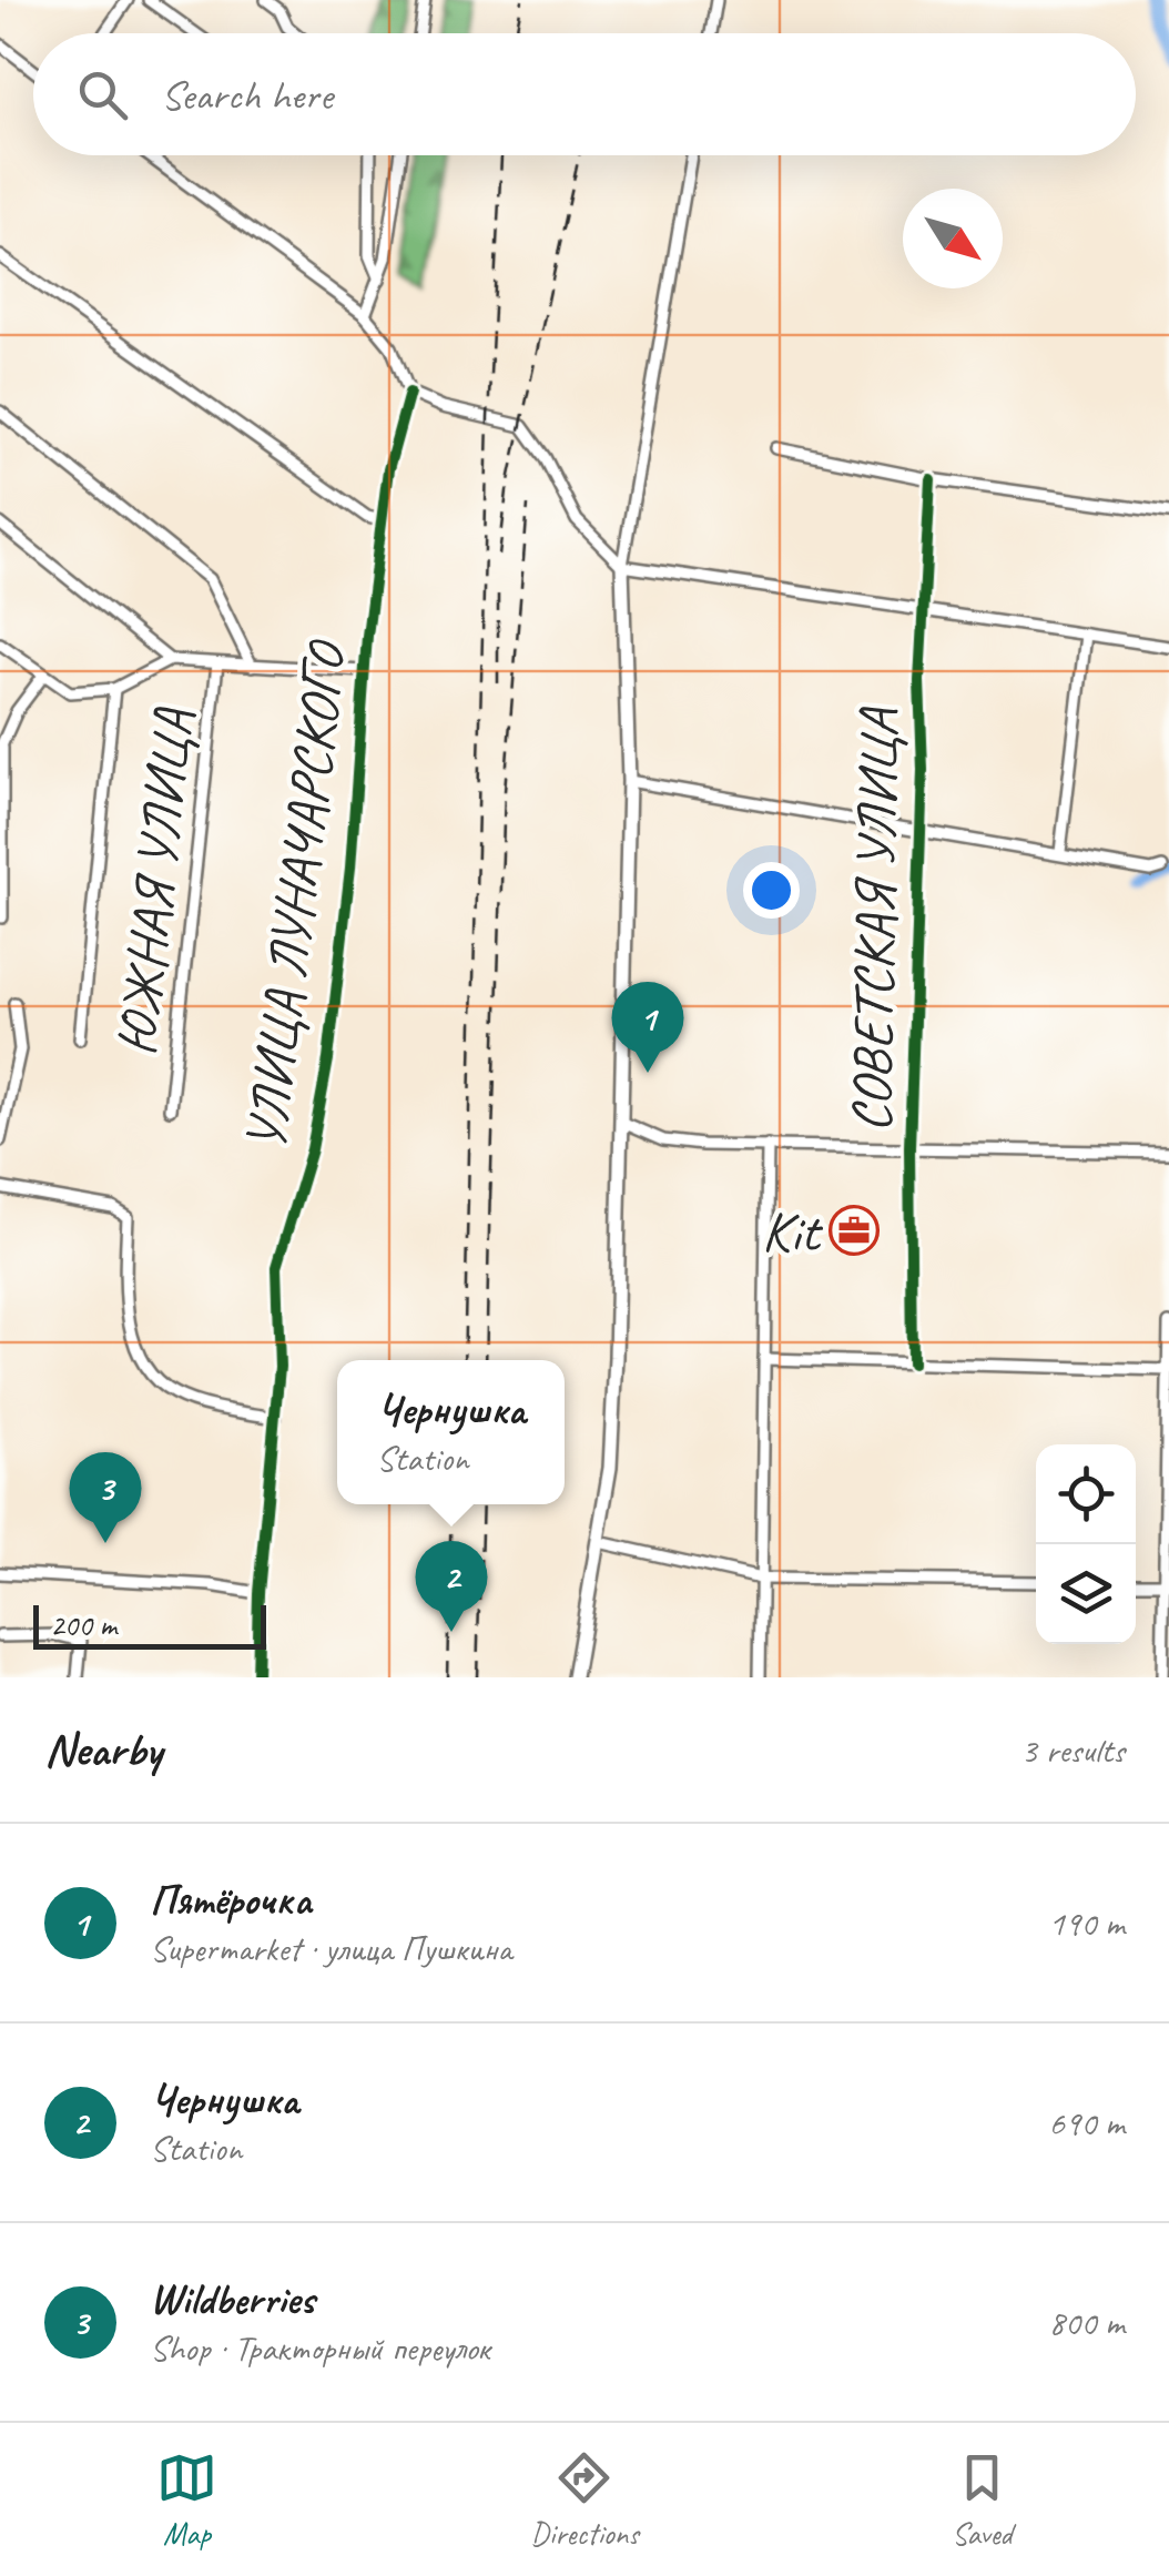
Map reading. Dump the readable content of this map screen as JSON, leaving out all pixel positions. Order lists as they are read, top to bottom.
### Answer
{
  "streets": {
    "street": ["ЮЖНАЯ УЛИЦА", "УЛИЦА ЛУНАЧАРСКОГО", "СОВЕТСКАЯ УЛИЦА"]
  },
  "places": {
    "office": ["Kit"]
  },
  "scale_bar": "200 m",
  "north": "bottom right",
  "page": {
    "search": "Search here",
    "pins": ["1", "3", "2"],
    "popup": ["Чернушка", "Station"],
    "scale": "200 m",
    "heading": ["Nearby", "3 results"],
    "list": [
      {
        "mark": "1",
        "name": "Пятёрочка",
        "note": "Supermarket · улица Пушкина",
        "value": "190 m"
      },
      {
        "mark": "2",
        "name": "Чернушка",
        "note": "Station",
        "value": "690 m"
      },
      {
        "mark": "3",
        "name": "Wildberries",
        "note": "Shop · Тракторный переулок",
        "value": "800 m"
      }
    ],
    "nav": ["Map", "Directions", "Saved"]
  }
}
